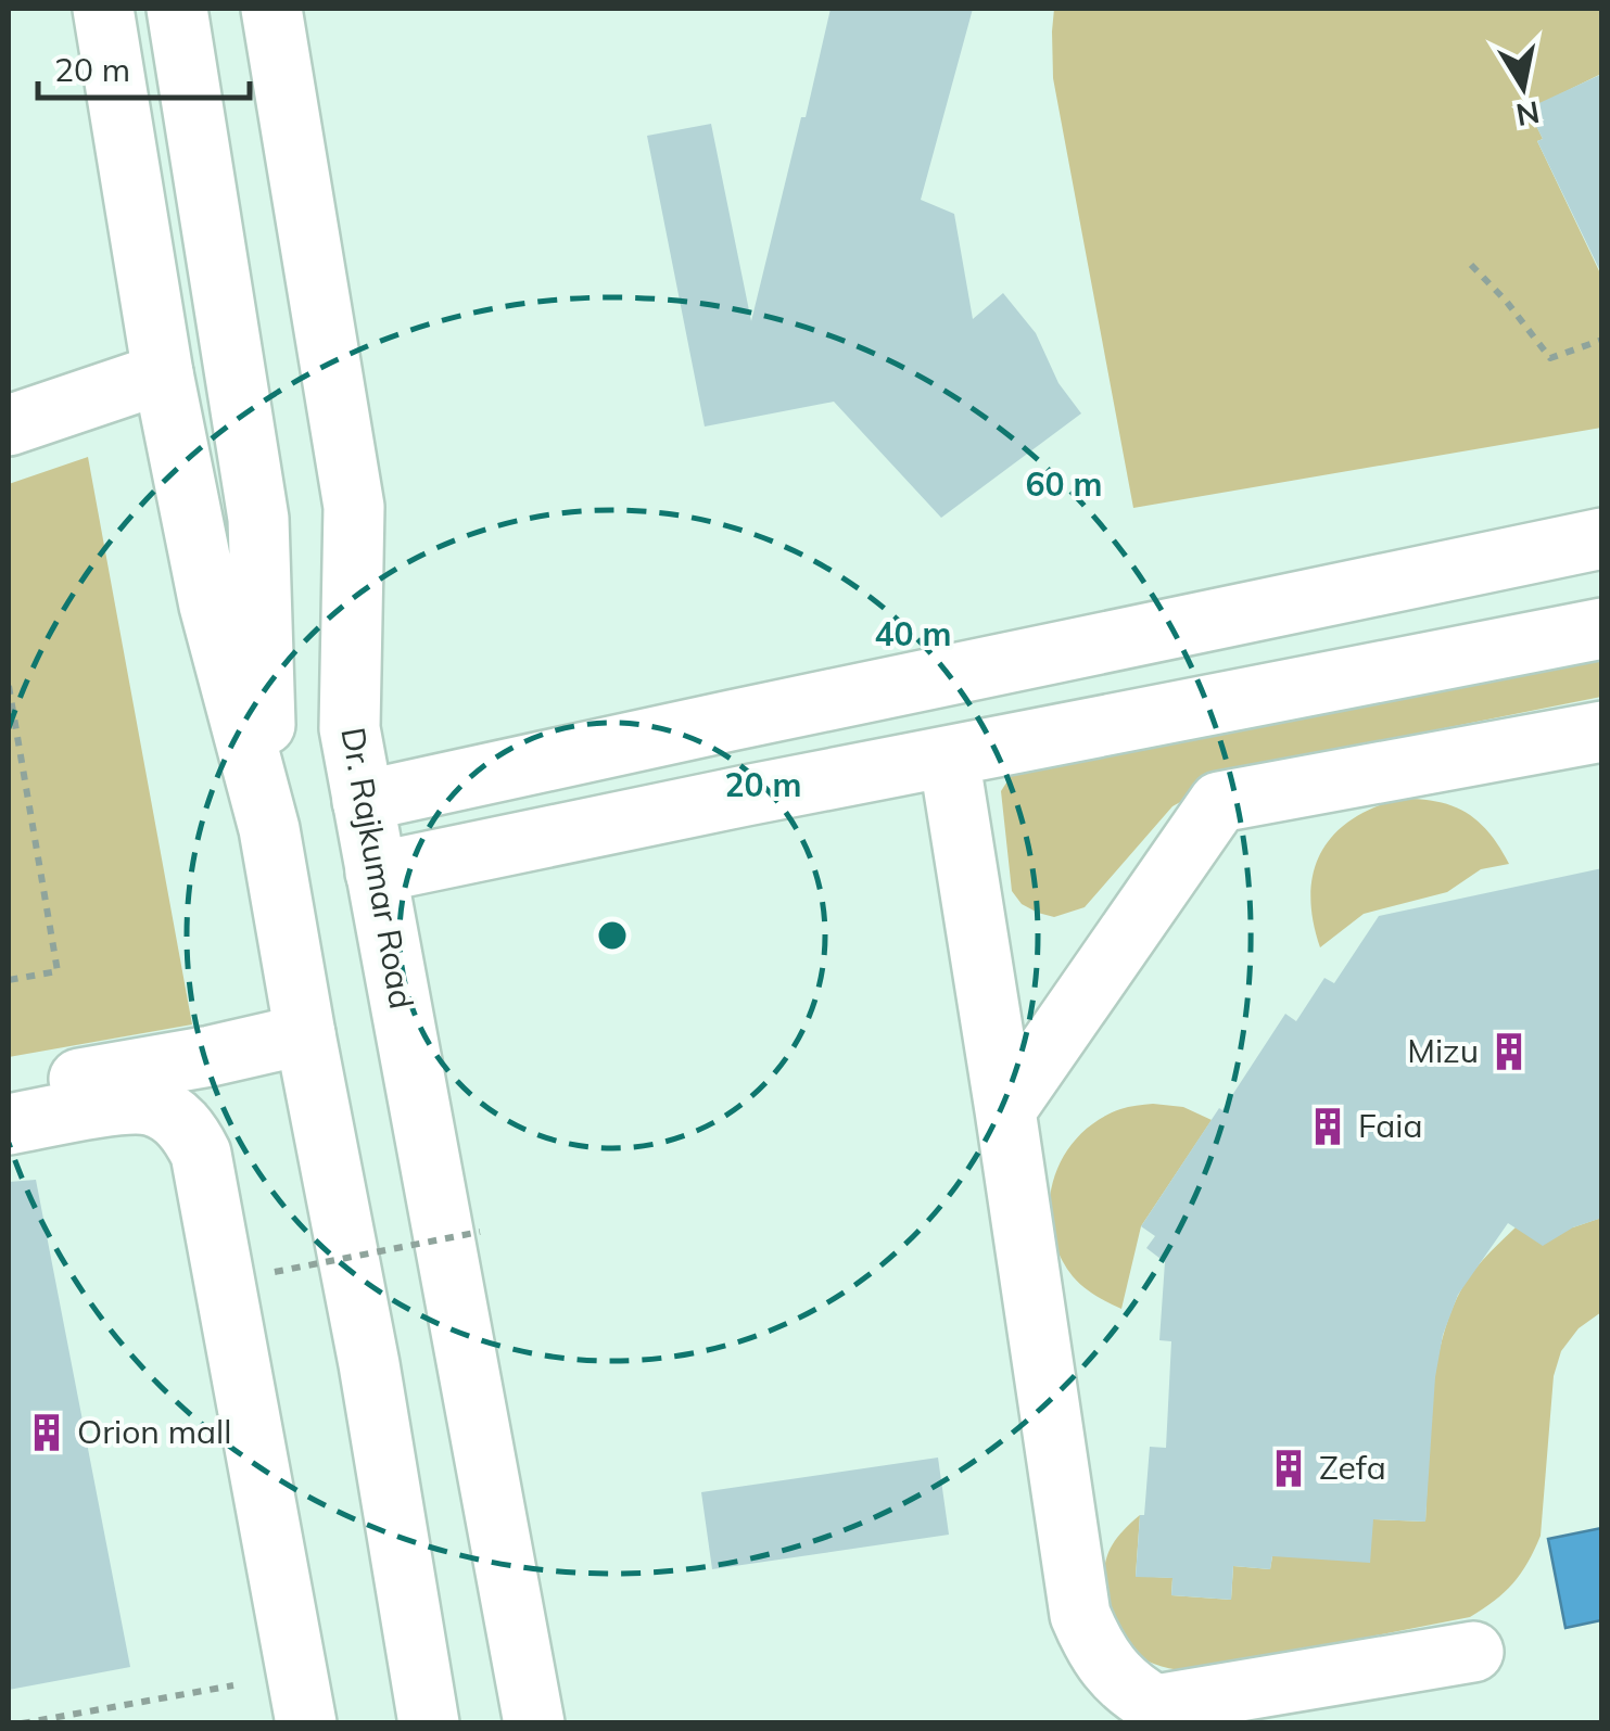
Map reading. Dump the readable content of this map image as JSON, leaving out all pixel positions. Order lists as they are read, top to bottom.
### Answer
{
  "streets": {
    "street": ["Dr. Rajkumar Road"]
  },
  "places": {
    "building": [
      "Mizu",
      "Faia",
      "Orion mall",
      "Zefa"
    ]
  },
  "scale_bar": "20 m",
  "north": "bottom",
  "rings": ["60 m", "40 m", "20 m"]
}
